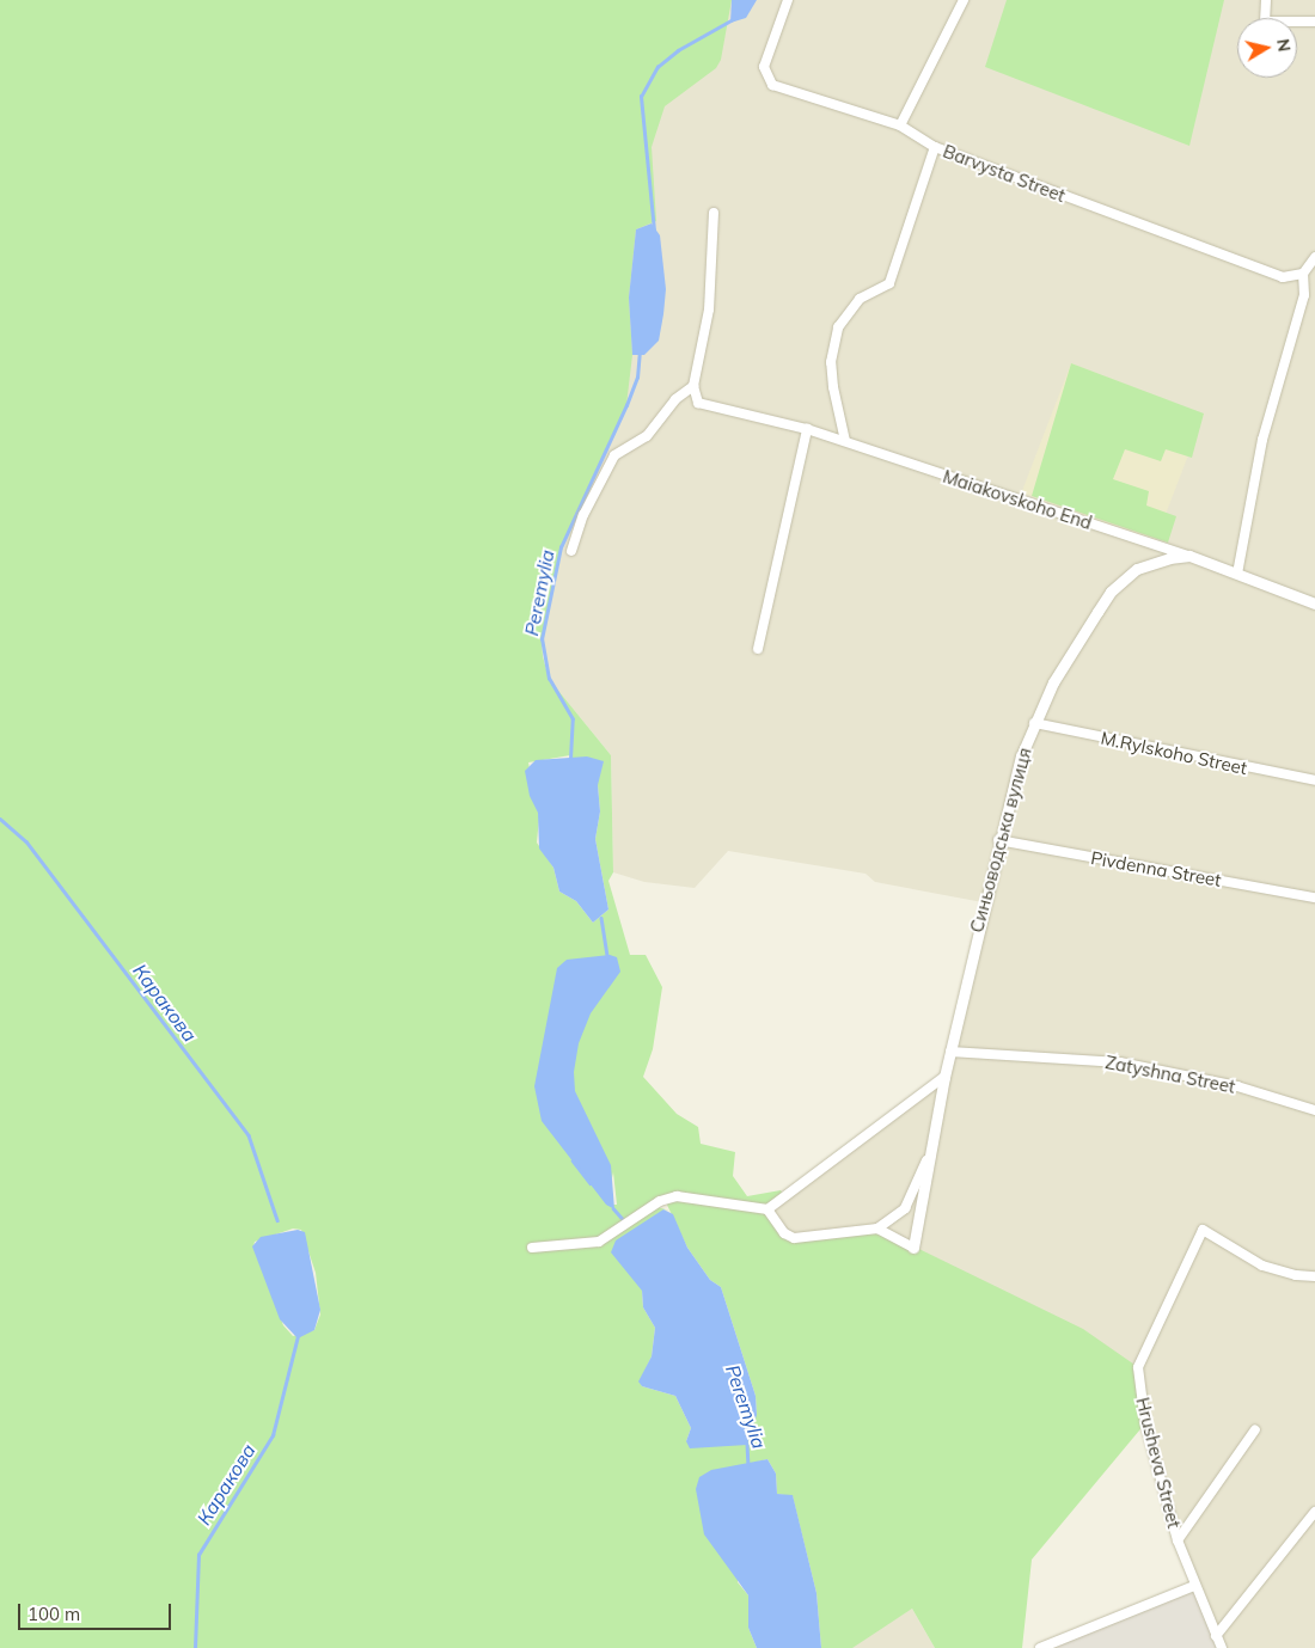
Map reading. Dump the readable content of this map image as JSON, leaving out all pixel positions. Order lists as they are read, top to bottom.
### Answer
{
  "streets": {
    "street": [
      "Barvysta Street",
      "Maiakovskoho End",
      "M.Rylskoho Street",
      "Синьоводська вулиця",
      "Pivdenna Street",
      "Zatyshna Street",
      "Hrusheva Street"
    ]
  },
  "crossings": [
    ["Maiakovskoho End", "Синьоводська вулиця"],
    ["M.Rylskoho Street", "Синьоводська вулиця"],
    ["Синьоводська вулиця", "Pivdenna Street"],
    ["Синьоводська вулиця", "Zatyshna Street"]
  ],
  "water": ["Peremylia", "Каракова"],
  "scale_bar": "100 m",
  "north": "right"
}
